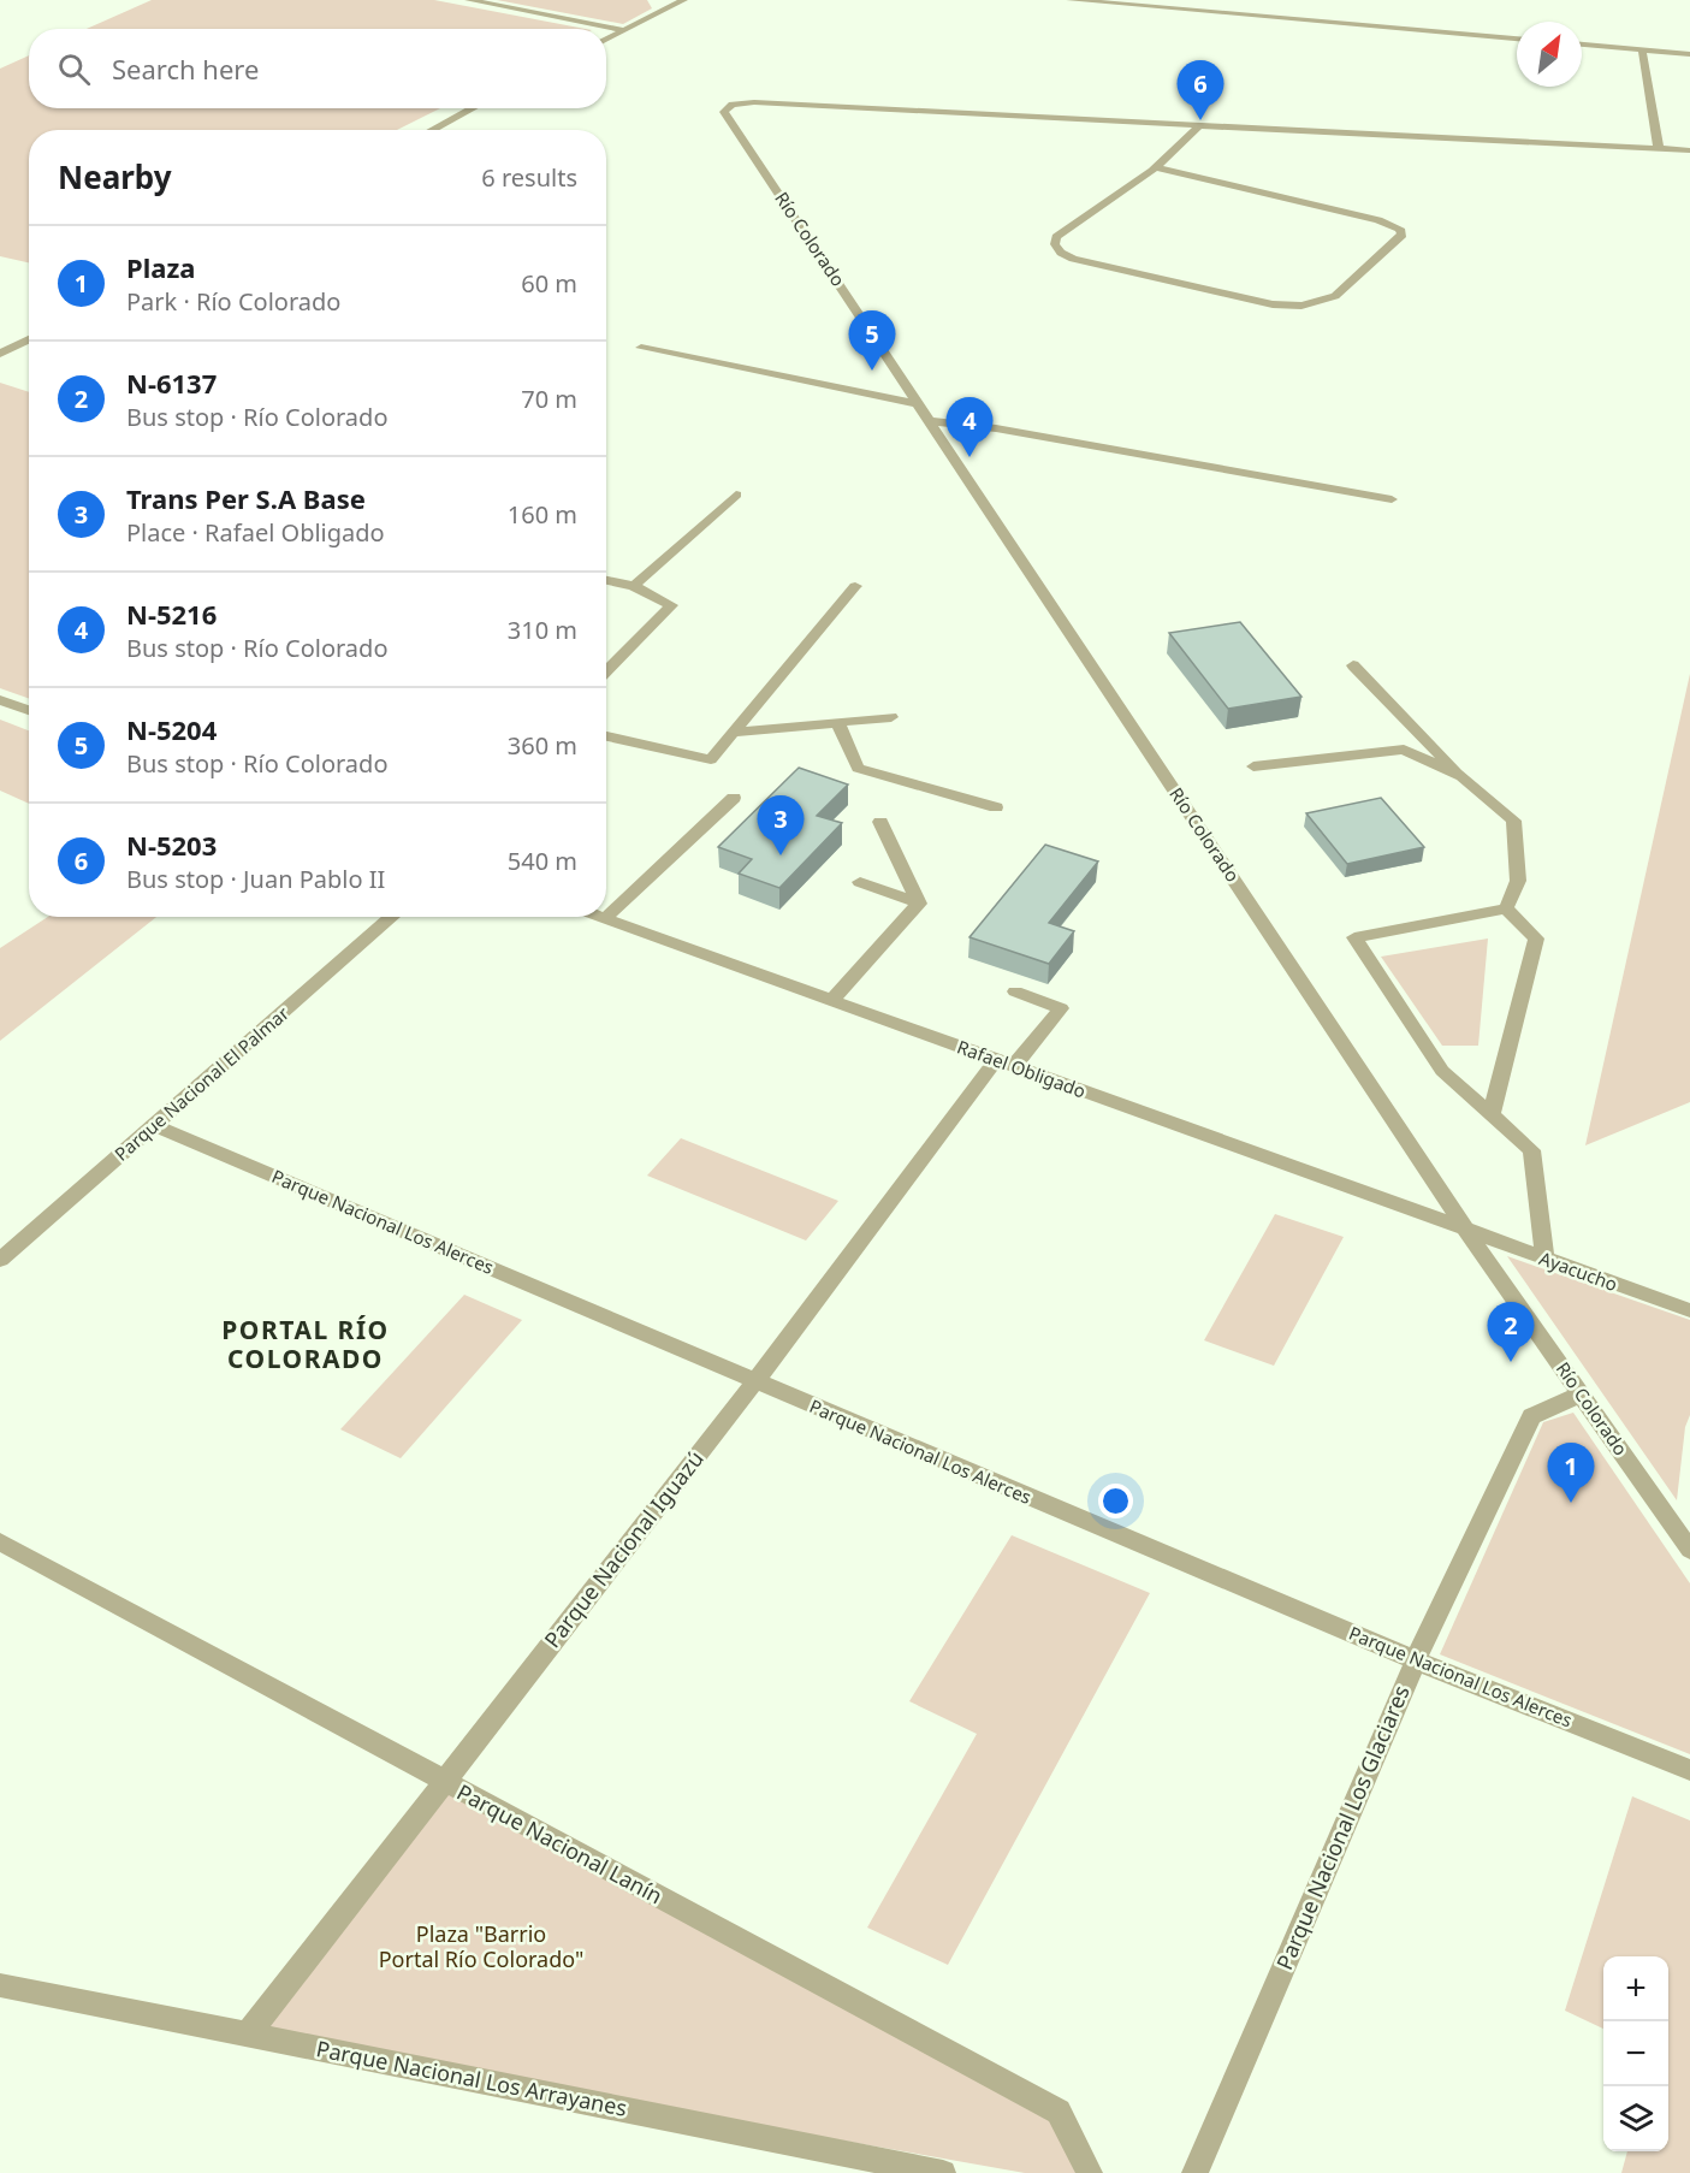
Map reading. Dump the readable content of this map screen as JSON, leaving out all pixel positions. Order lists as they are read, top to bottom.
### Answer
{
  "streets": {
    "street": [
      "Río Colorado",
      "Rafael Obligado",
      "Parque Nacional El Palmar",
      "Parque Nacional Los Alerces",
      "Ayacucho",
      "Parque Nacional Iguazú",
      "Parque Nacional Los Glaciares",
      "Parque Nacional Lanín",
      "Parque Nacional Los Arrayanes"
    ]
  },
  "crossings": [
    ["Río Colorado", "Rafael Obligado"],
    ["Río Colorado", "Ayacucho"],
    ["Río Colorado", "Parque Nacional Los Glaciares"],
    ["Rafael Obligado", "Ayacucho"],
    ["Rafael Obligado", "Parque Nacional Iguazú"],
    ["Parque Nacional El Palmar", "Parque Nacional Los Alerces"],
    ["Parque Nacional Los Alerces", "Parque Nacional Iguazú"],
    ["Parque Nacional Los Alerces", "Parque Nacional Los Glaciares"],
    ["Parque Nacional Iguazú", "Parque Nacional Lanín"],
    ["Parque Nacional Iguazú", "Parque Nacional Los Arrayanes"]
  ],
  "districts": ["PORTAL RÍO COLORADO"],
  "parks": ["Plaza \"Barrio Portal Río Colorado\""],
  "north": "top right",
  "page": {
    "search": "Search here",
    "pins": [
      "6",
      "5",
      "4",
      "3",
      "2",
      "1"
    ],
    "heading": ["Nearby", "6 results"],
    "list": [
      {
        "mark": "1",
        "name": "Plaza",
        "note": "Park · Río Colorado",
        "value": "60 m"
      },
      {
        "mark": "2",
        "name": "N-6137",
        "note": "Bus stop · Río Colorado",
        "value": "70 m"
      },
      {
        "mark": "3",
        "name": "Trans Per S.A Base",
        "note": "Place · Rafael Obligado",
        "value": "160 m"
      },
      {
        "mark": "4",
        "name": "N-5216",
        "note": "Bus stop · Río Colorado",
        "value": "310 m"
      },
      {
        "mark": "5",
        "name": "N-5204",
        "note": "Bus stop · Río Colorado",
        "value": "360 m"
      },
      {
        "mark": "6",
        "name": "N-5203",
        "note": "Bus stop · Juan Pablo II",
        "value": "540 m"
      }
    ],
    "map_buttons": ["+", "−"]
  }
}
